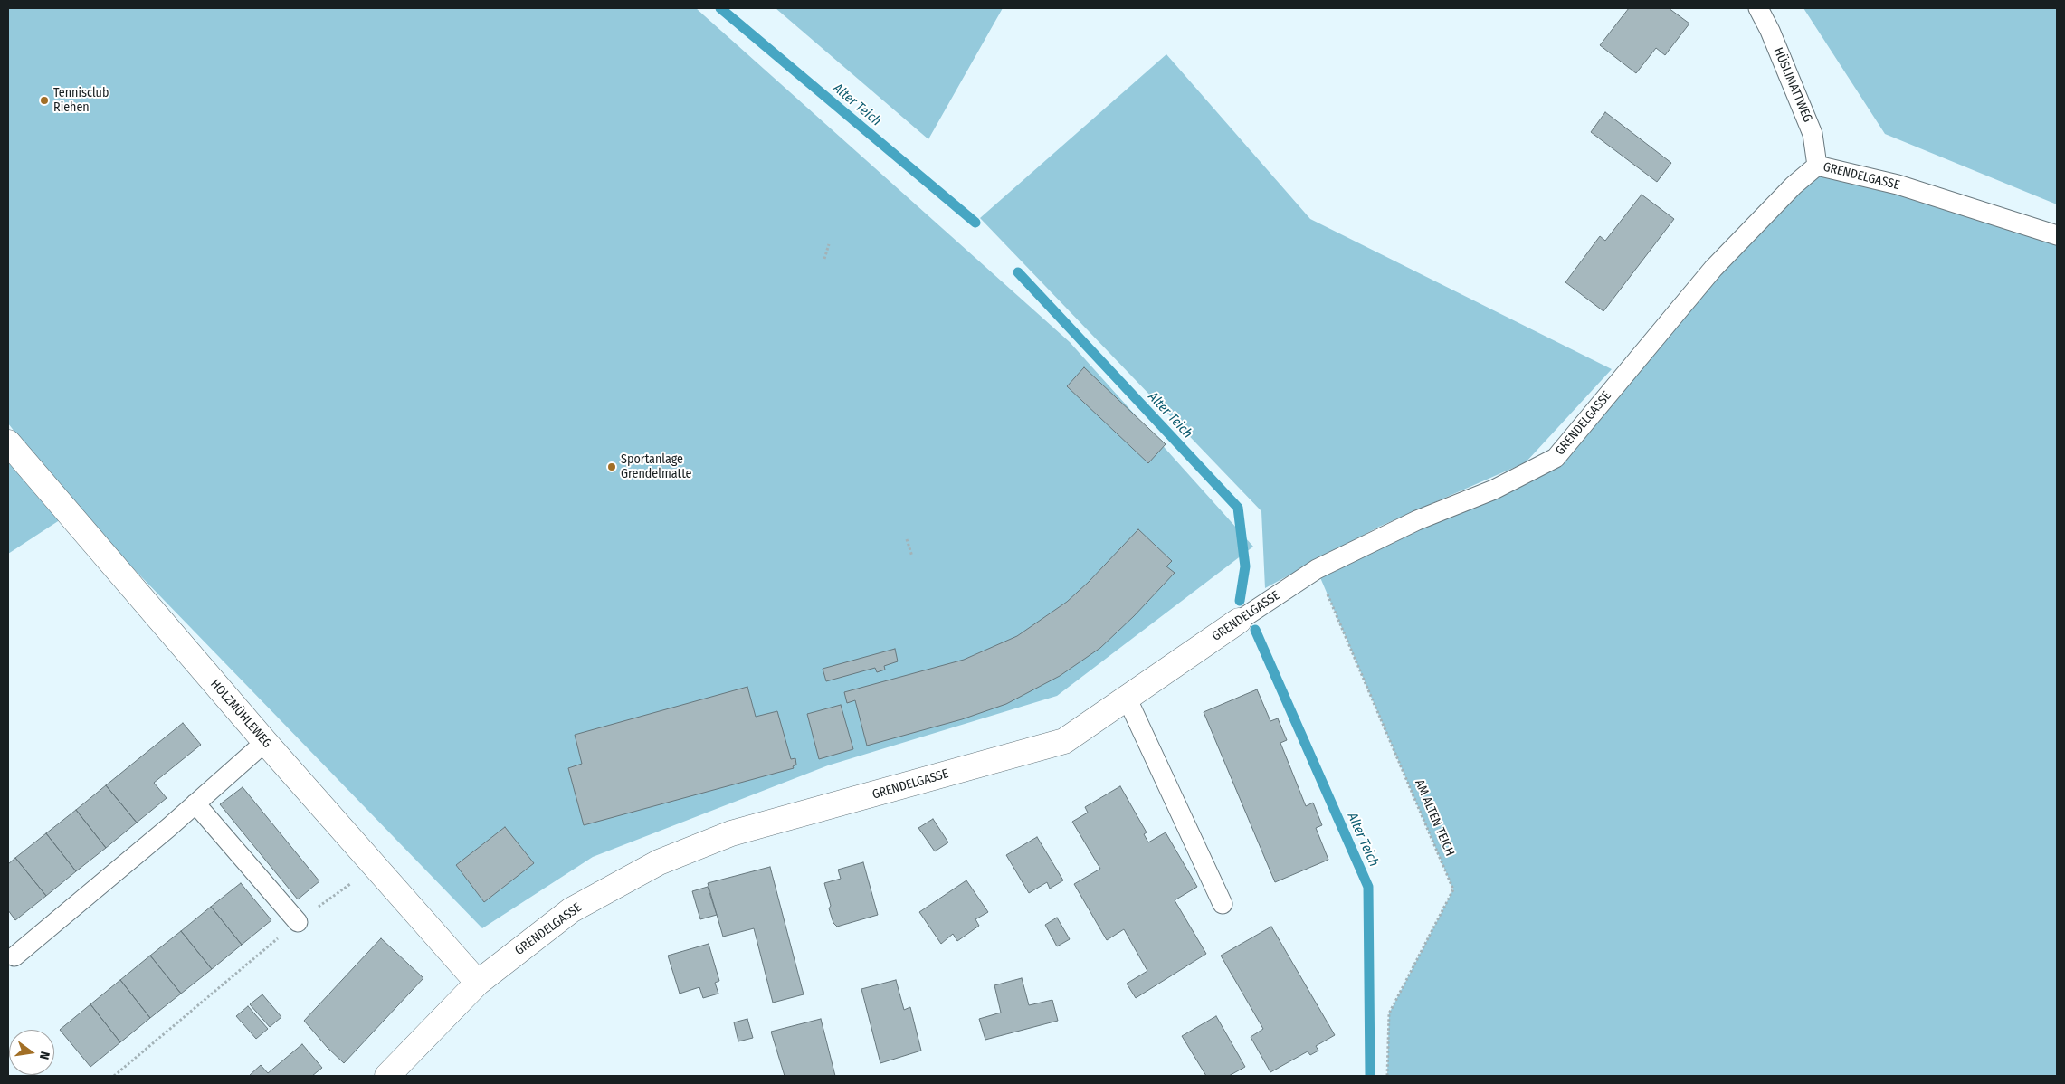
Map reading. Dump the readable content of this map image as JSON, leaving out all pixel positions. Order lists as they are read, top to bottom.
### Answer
{
  "streets": {
    "street": ["GRENDELGASSE", "HOLZMÜHLEWEG"],
    "lane": ["HÜSLIMATTWEG"],
    "path": ["AM ALTEN TEICH"]
  },
  "crossings": [
    ["HÜSLIMATTWEG", "GRENDELGASSE"],
    ["GRENDELGASSE", "HOLZMÜHLEWEG"],
    ["GRENDELGASSE", "AM ALTEN TEICH"]
  ],
  "water": ["Alter Teich"],
  "places": ["Tennisclub Riehen", "Sportanlage Grendelmatte"],
  "north": "right"
}
